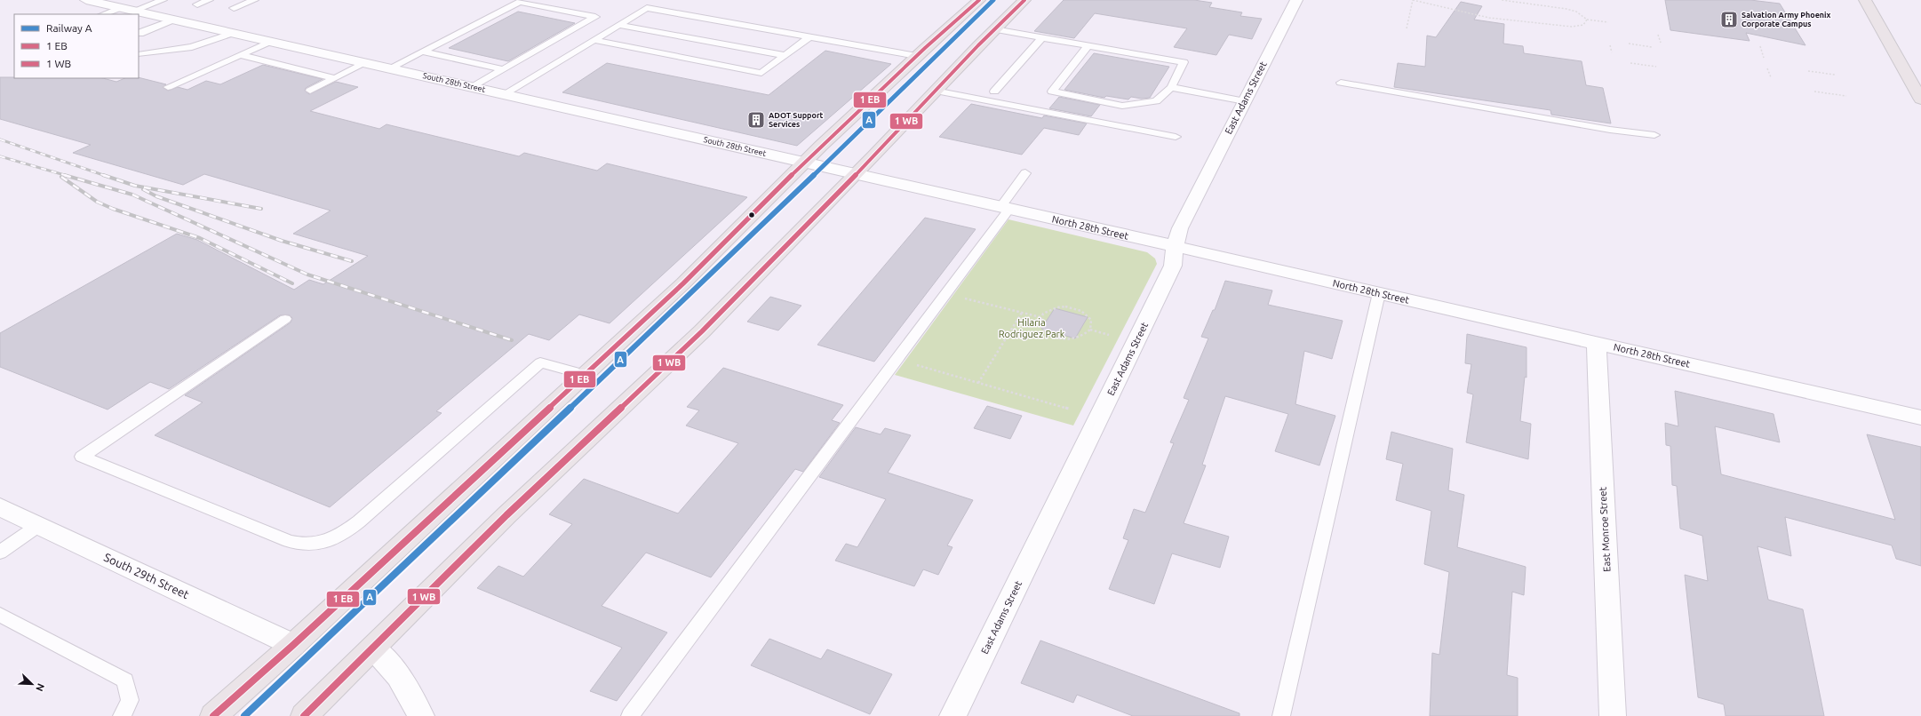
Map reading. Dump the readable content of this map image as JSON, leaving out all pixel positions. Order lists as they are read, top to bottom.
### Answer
{
  "streets": {
    "street": [
      "South 28th Street",
      "East Adams Street",
      "North 28th Street",
      "East Monroe Street",
      "South 29th Street"
    ]
  },
  "crossings": [
    ["South 28th Street", "North 28th Street"],
    ["East Adams Street", "North 28th Street"],
    ["North 28th Street", "East Monroe Street"]
  ],
  "parks": ["Hilaria Rodriguez Park"],
  "places": {
    "building": ["Salvation Army Phoenix Corporate Campus", "ADOT Support Services"]
  },
  "lines": ["rail line A"],
  "legend": ["Railway A", "1 EB", "1 WB"],
  "north": "bottom right"
}
